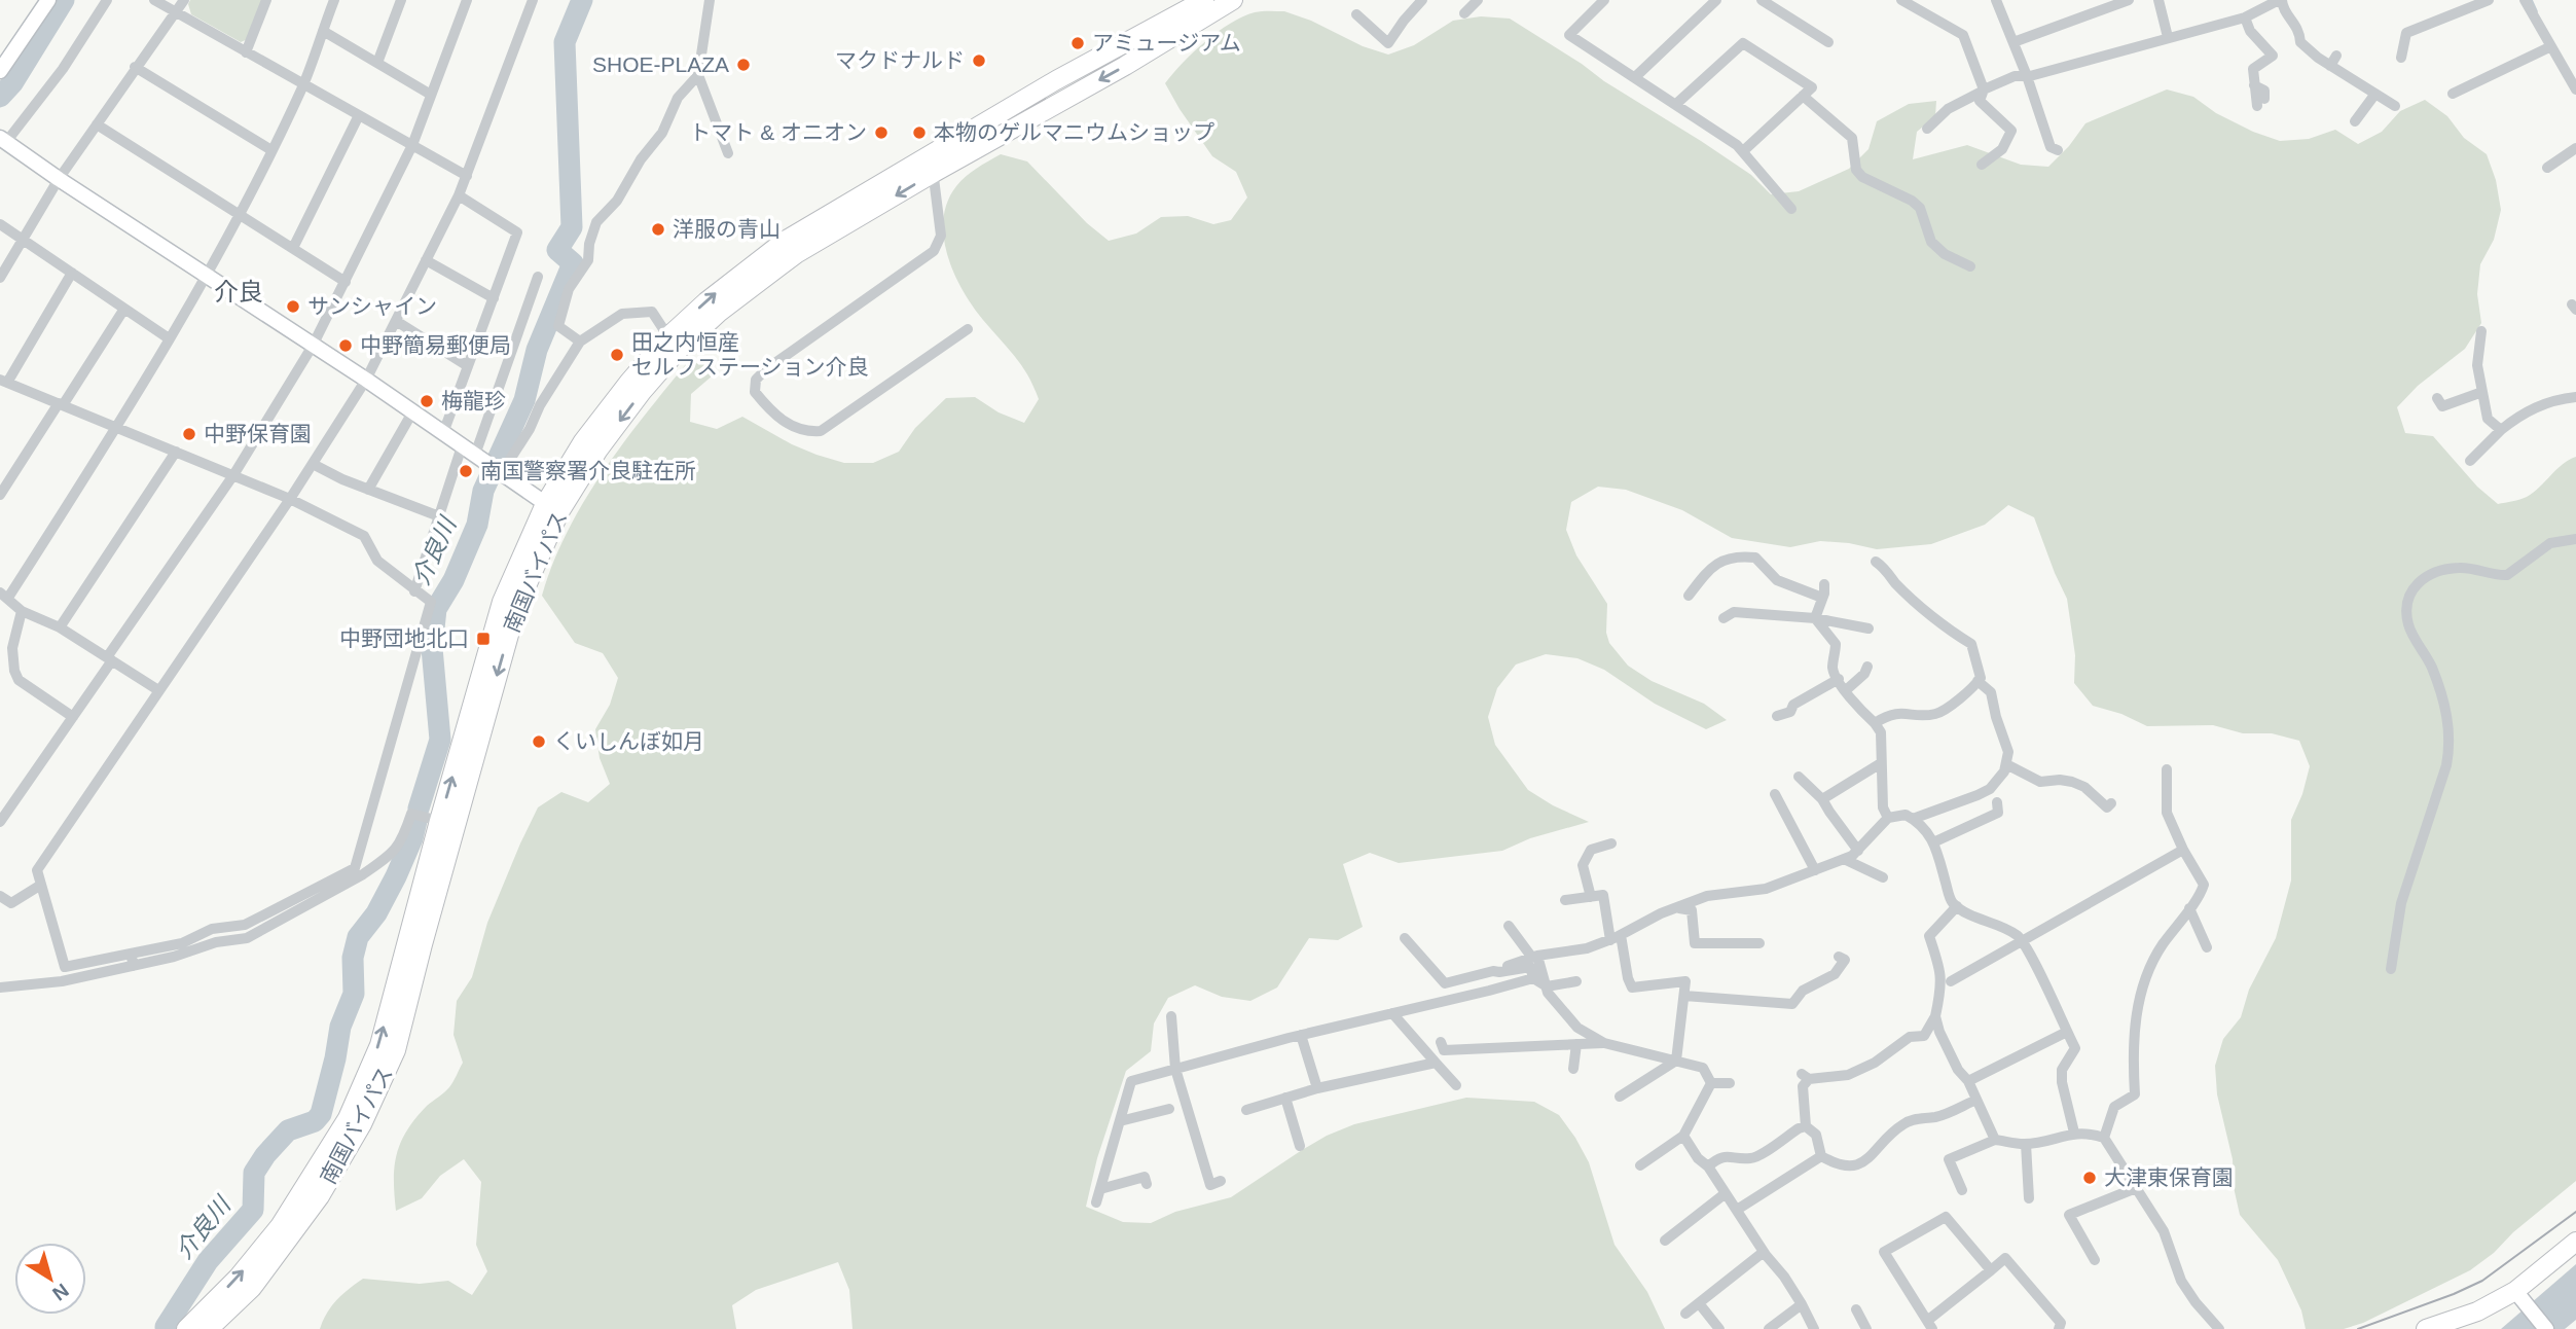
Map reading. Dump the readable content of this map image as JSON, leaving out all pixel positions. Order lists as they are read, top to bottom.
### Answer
{
  "streets": {
    "highway": ["南国バイパス"]
  },
  "districts": ["介良"],
  "water": ["介良川"],
  "places": {
    "other": [
      "アミュージアム",
      "マクドナルド",
      "SHOE-PLAZA",
      "トマト & オニオン",
      "本物のゲルマニウムショップ",
      "洋服の青山",
      "サンシャイン",
      "中野簡易郵便局",
      "田之内恒産 セルフステーション介良",
      "梅龍珍",
      "中野保育園",
      "南国警察署介良駐在所",
      "くいしんぼ如月",
      "大津東保育園"
    ],
    "transit": ["中野団地北口"]
  },
  "north": "bottom right"
}
